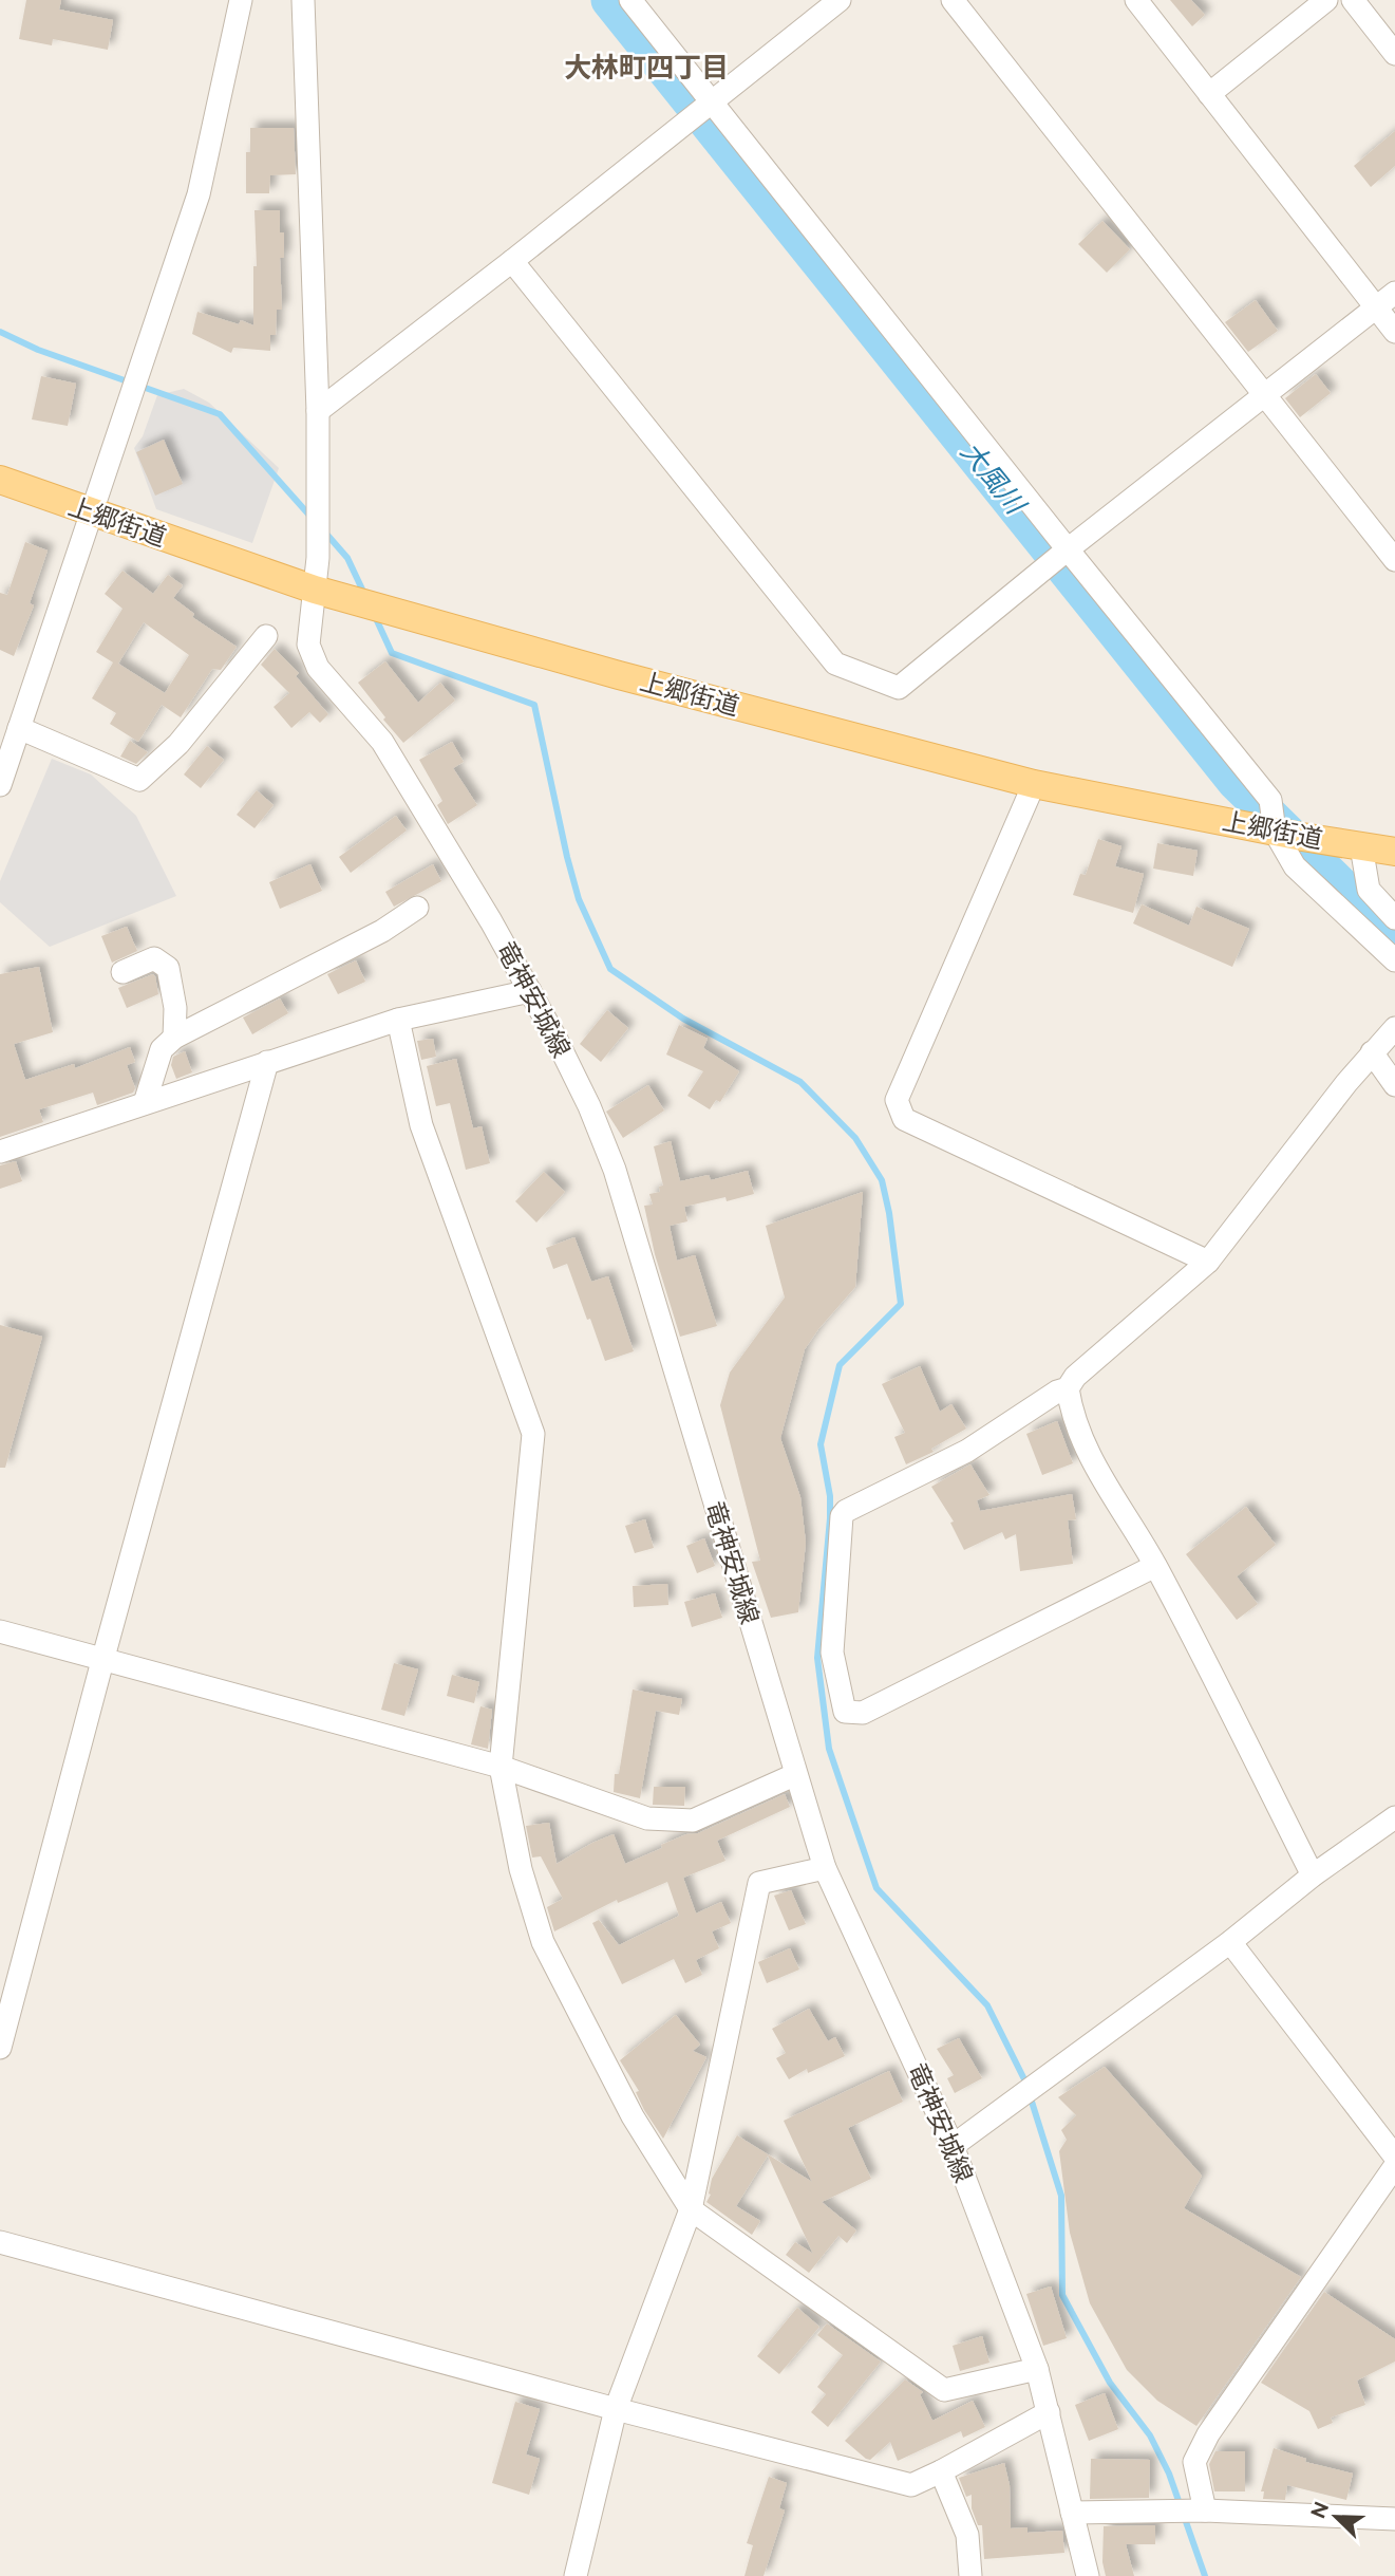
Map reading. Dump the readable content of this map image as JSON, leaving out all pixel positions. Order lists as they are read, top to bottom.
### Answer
{
  "streets": {
    "main road": ["上郷街道"],
    "street": ["竜神安城線"]
  },
  "crossings": [
    ["上郷街道", "竜神安城線"]
  ],
  "districts": ["大林町四丁目"],
  "water": ["大風川"],
  "north": "top left"
}
